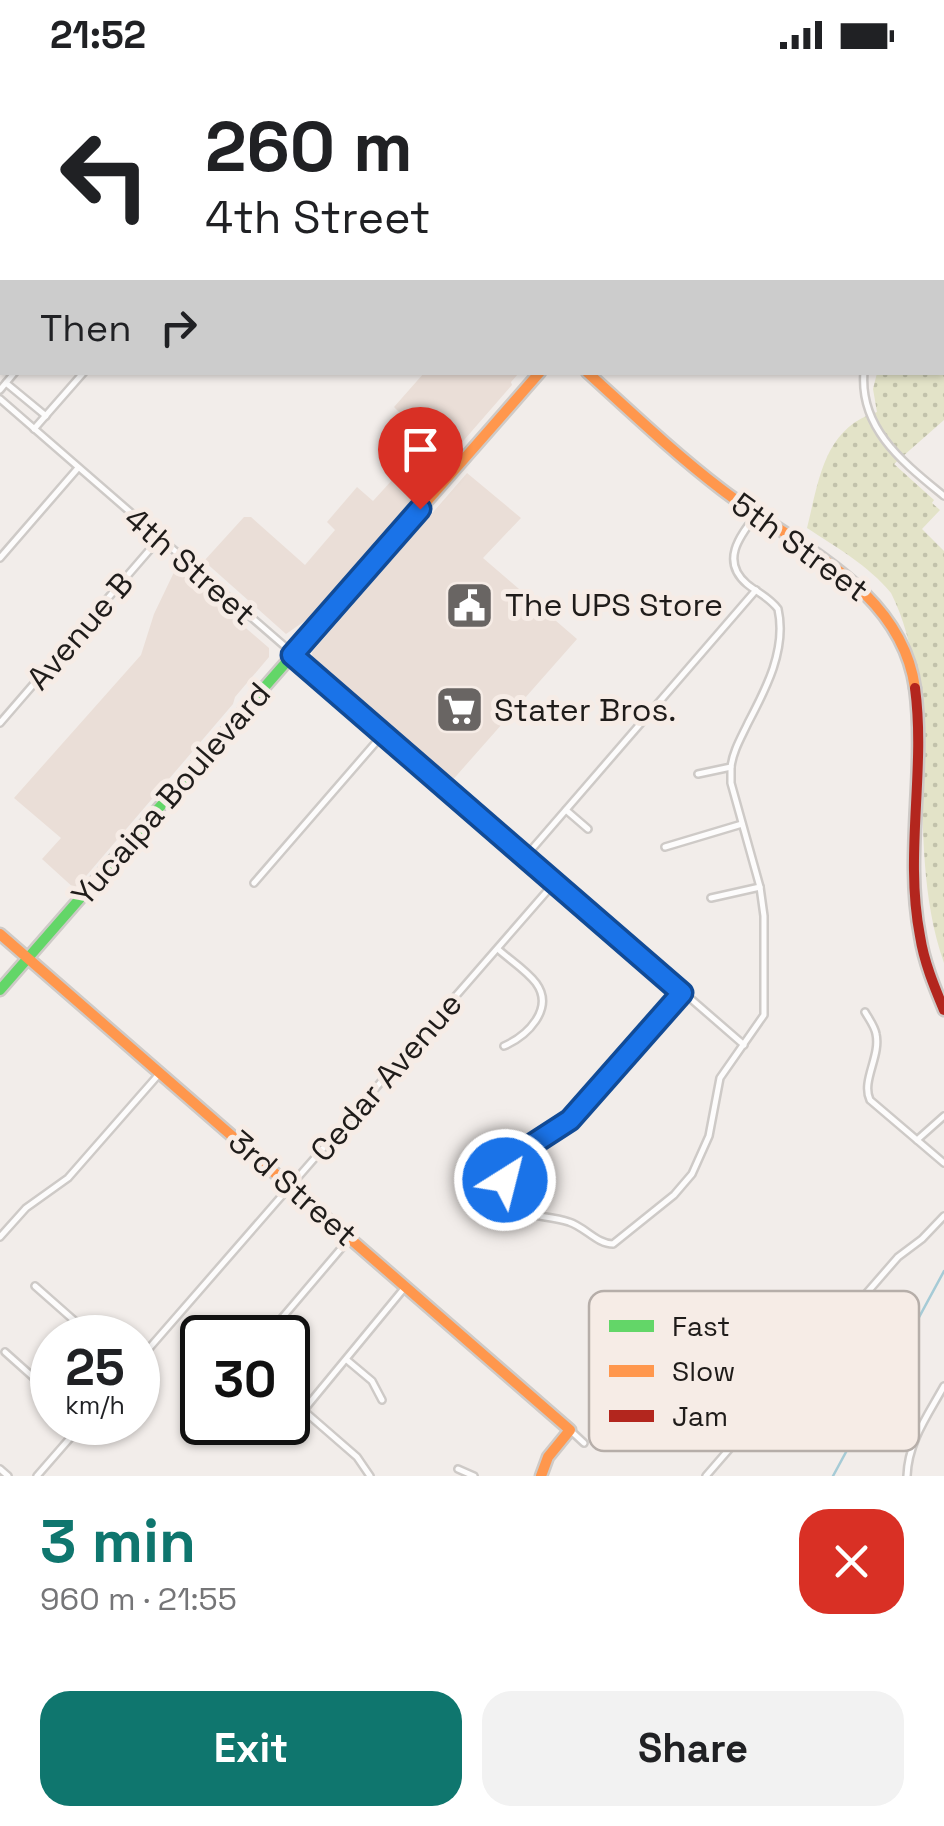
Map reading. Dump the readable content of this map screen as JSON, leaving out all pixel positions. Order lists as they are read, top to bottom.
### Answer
{
  "streets": {
    "main road": ["5th Street", "Yucaipa Boulevard", "3rd Street"],
    "street": ["4th Street", "Avenue B", "Cedar Avenue"]
  },
  "crossings": [
    ["4th Street", "Avenue B"],
    ["4th Street", "Yucaipa Boulevard"],
    ["4th Street", "Cedar Avenue"],
    ["Yucaipa Boulevard", "3rd Street"],
    ["Cedar Avenue", "3rd Street"]
  ],
  "places": {
    "public building": ["The UPS Store"],
    "supermarket": ["Stater Bros."]
  },
  "legend": ["Fast", "Slow", "Jam"],
  "page": {
    "status": "21:52",
    "turn": ["260 m", "4th Street"],
    "then": "Then",
    "speed": "25 km/h",
    "limit": "30",
    "heading": ["3 min", "960 m · 21:55"],
    "buttons": ["Exit", "Share"]
  }
}
